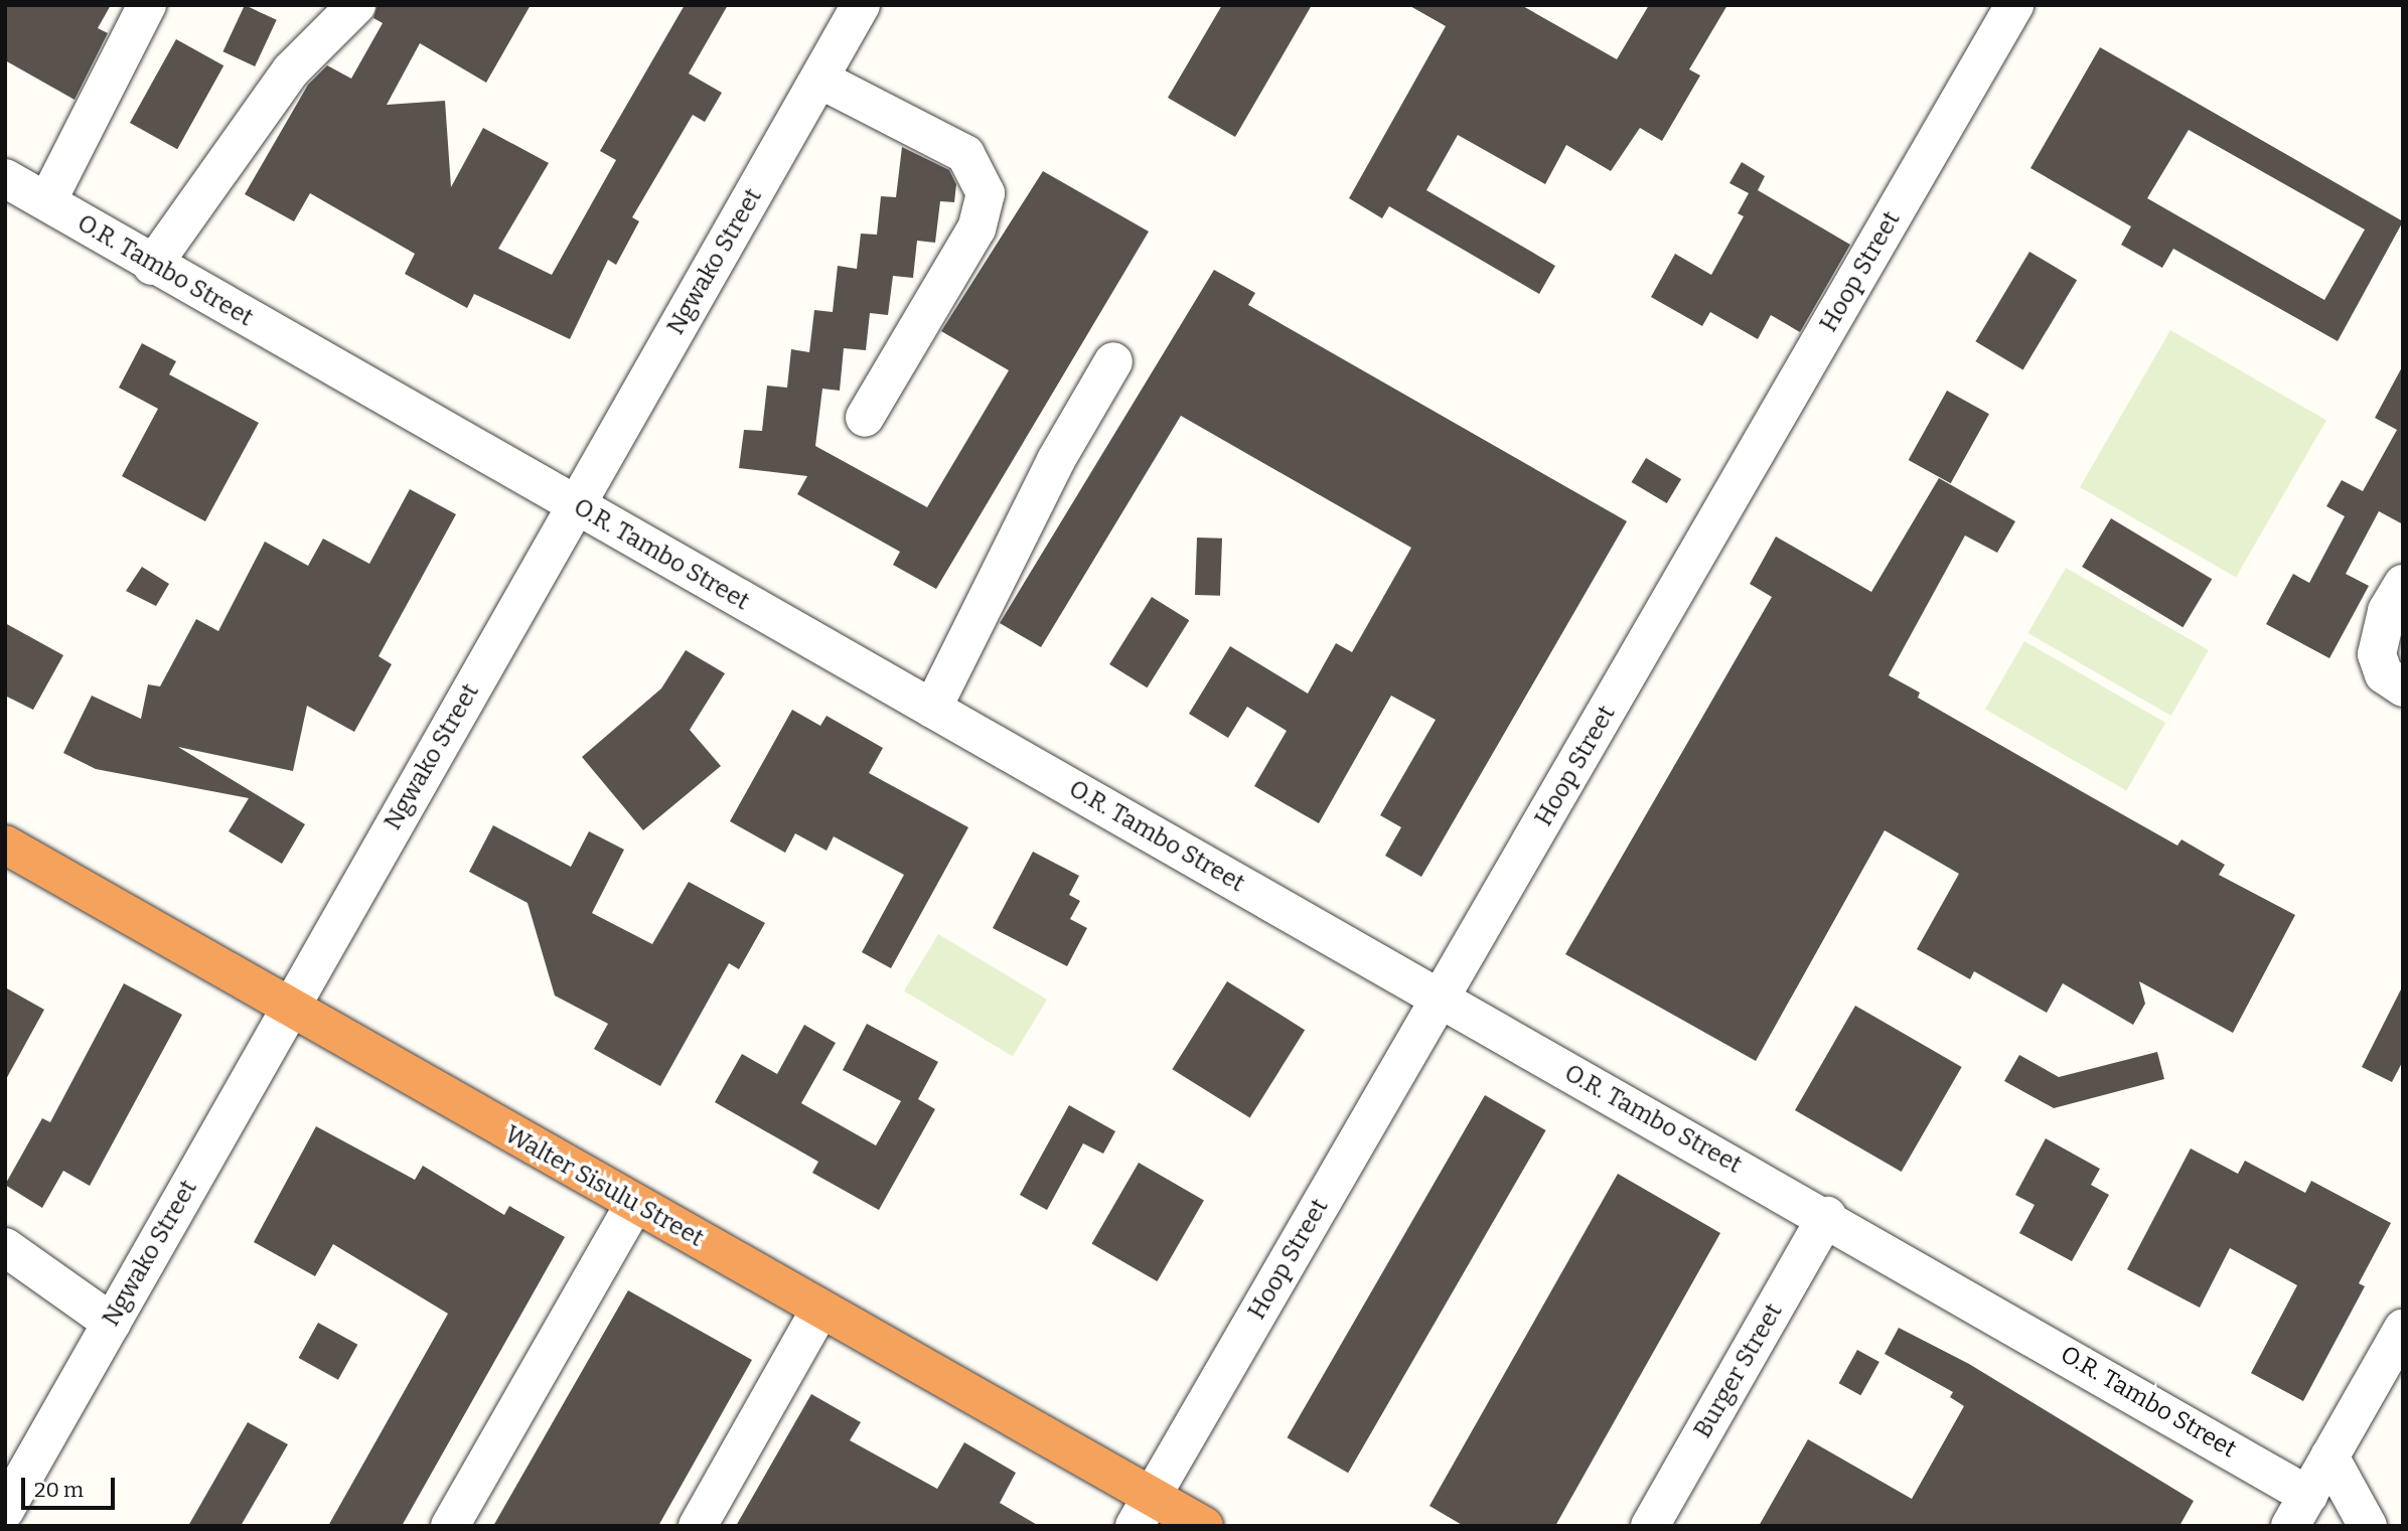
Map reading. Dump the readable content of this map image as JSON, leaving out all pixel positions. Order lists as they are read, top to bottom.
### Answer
{
  "streets": {
    "highway": ["Walter Sisulu Street"],
    "street": [
      "Ngwako Street",
      "O.R. Tambo Street",
      "Hoop Street",
      "Burger Street"
    ]
  },
  "crossings": [
    ["Ngwako Street", "O.R. Tambo Street"],
    ["Ngwako Street", "Walter Sisulu Street"],
    ["O.R. Tambo Street", "Hoop Street"],
    ["O.R. Tambo Street", "Burger Street"],
    ["Hoop Street", "Walter Sisulu Street"]
  ],
  "scale_bar": "20 m"
}
